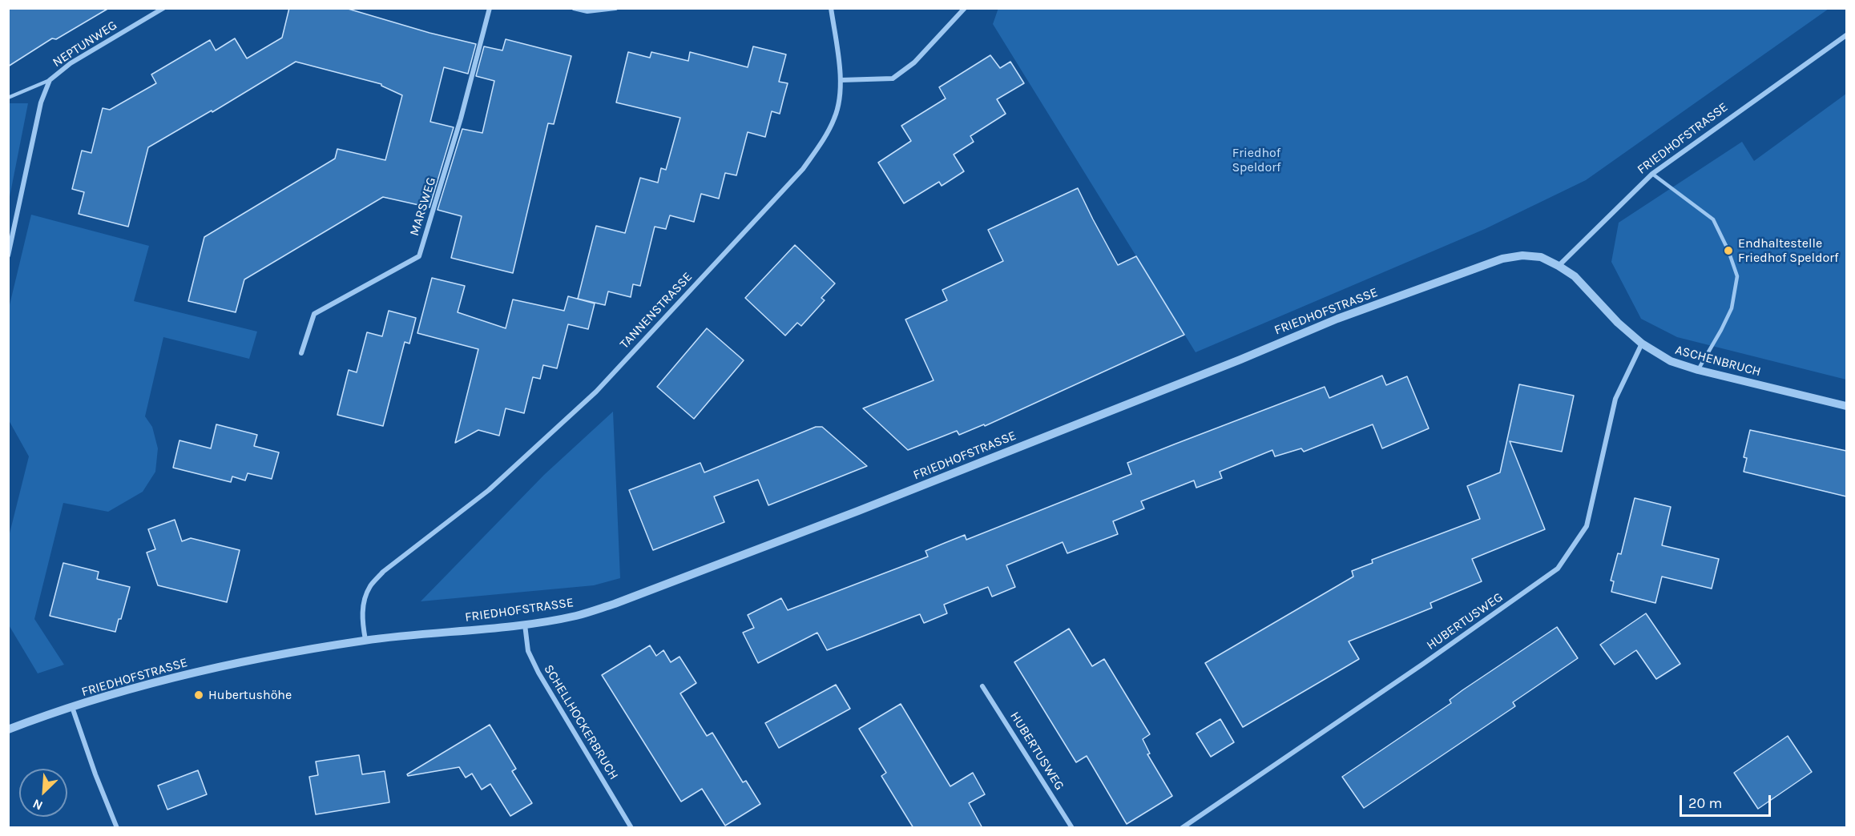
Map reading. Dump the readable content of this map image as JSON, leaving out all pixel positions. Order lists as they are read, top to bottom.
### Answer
{
  "streets": {
    "street": [
      "NEPTUNWEG",
      "FRIEDHOFSTRASSE",
      "MARSWEG",
      "TANNENSTRASSE",
      "ASCHENBRUCH",
      "HUBERTUSWEG",
      "SCHELLHOCKERBRUCH"
    ]
  },
  "crossings": [
    ["FRIEDHOFSTRASSE", "TANNENSTRASSE"],
    ["FRIEDHOFSTRASSE", "ASCHENBRUCH"],
    ["FRIEDHOFSTRASSE", "SCHELLHOCKERBRUCH"],
    ["ASCHENBRUCH", "HUBERTUSWEG"]
  ],
  "parks": ["Friedhof Speldorf"],
  "places": ["Endhaltestelle Friedhof Speldorf", "Hubertushöhe"],
  "scale_bar": "20 m",
  "north": "bottom left"
}
